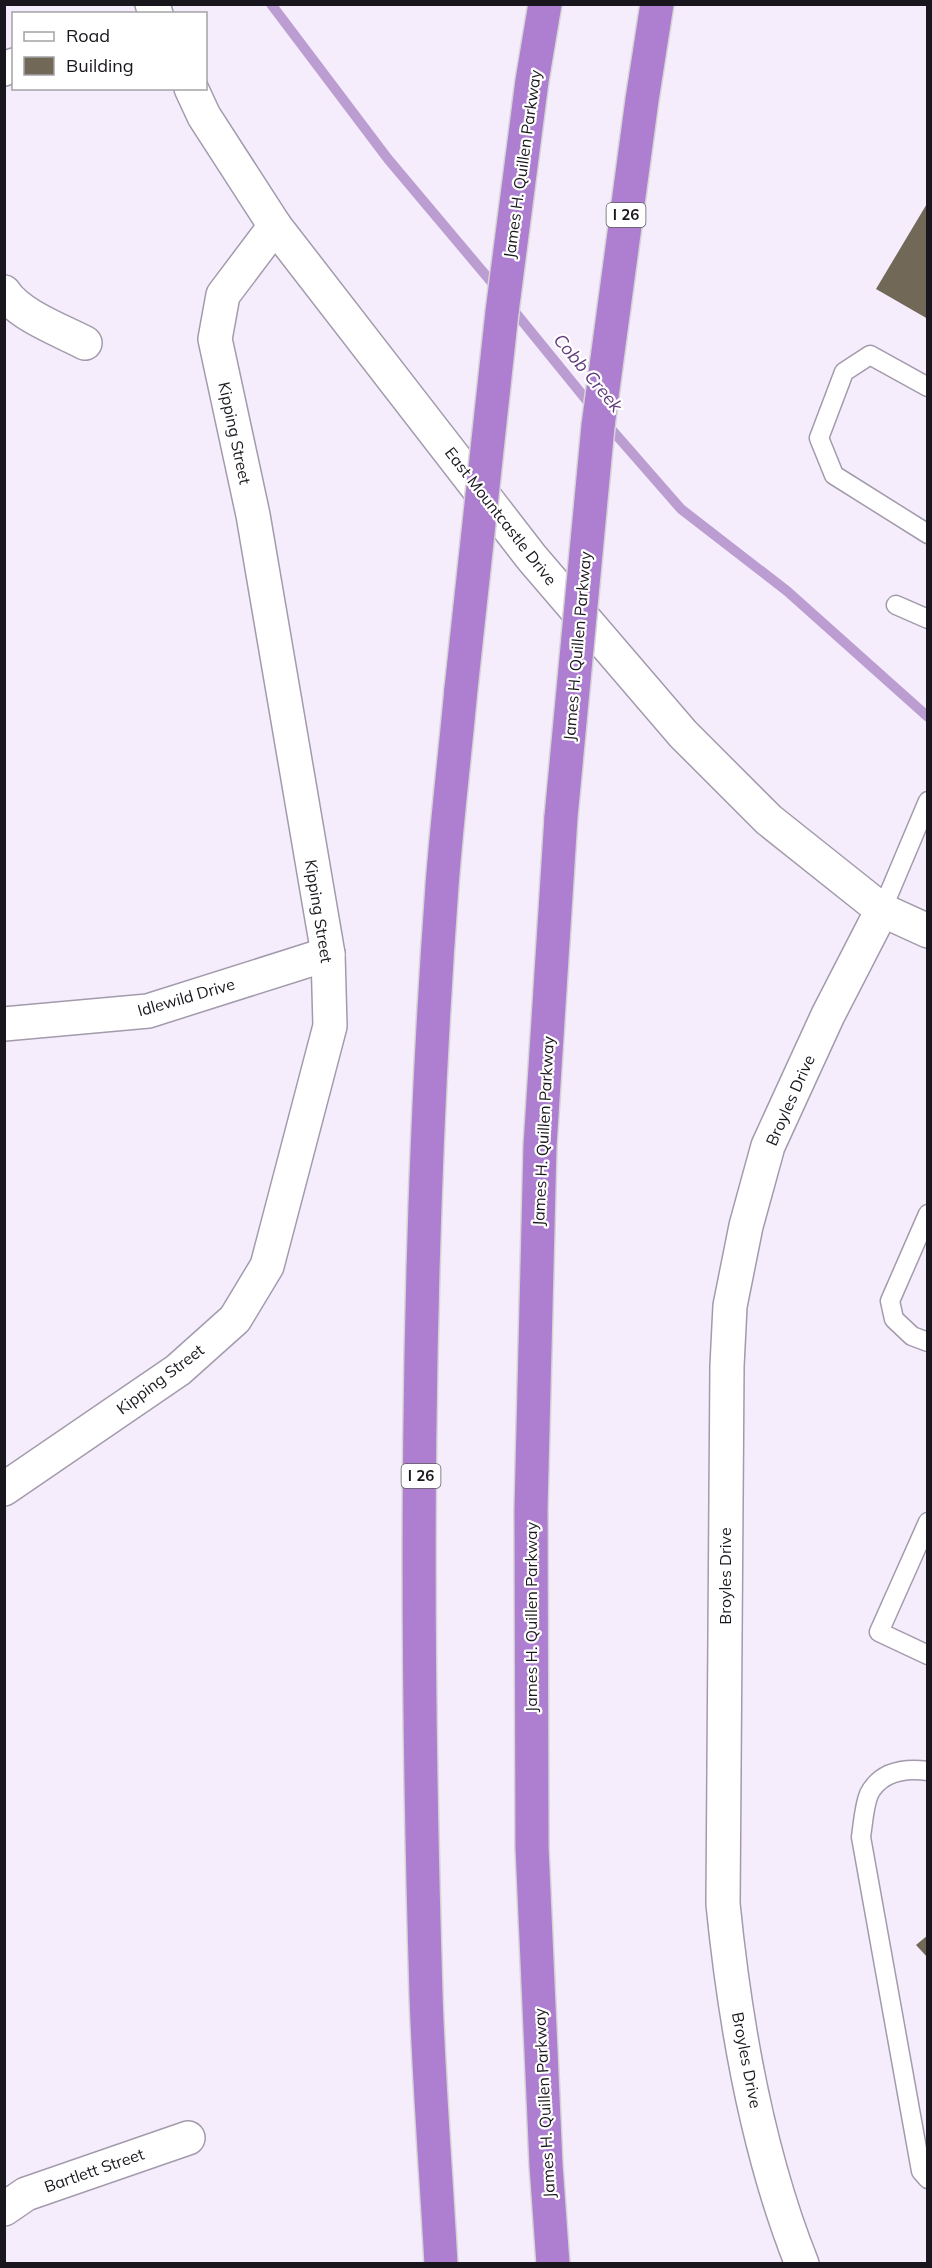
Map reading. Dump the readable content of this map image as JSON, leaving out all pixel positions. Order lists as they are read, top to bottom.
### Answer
{
  "streets": {
    "highway": ["James H. Quillen Parkway", "I 26"],
    "street": [
      "Kipping Street",
      "East Mountcastle Drive",
      "Idlewild Drive",
      "Broyles Drive",
      "Bartlett Street"
    ]
  },
  "crossings": [
    ["Kipping Street", "East Mountcastle Drive"],
    ["Kipping Street", "Idlewild Drive"],
    ["East Mountcastle Drive", "Broyles Drive"]
  ],
  "water": ["Cobb Creek"],
  "legend": ["Road", "Building"]
}
